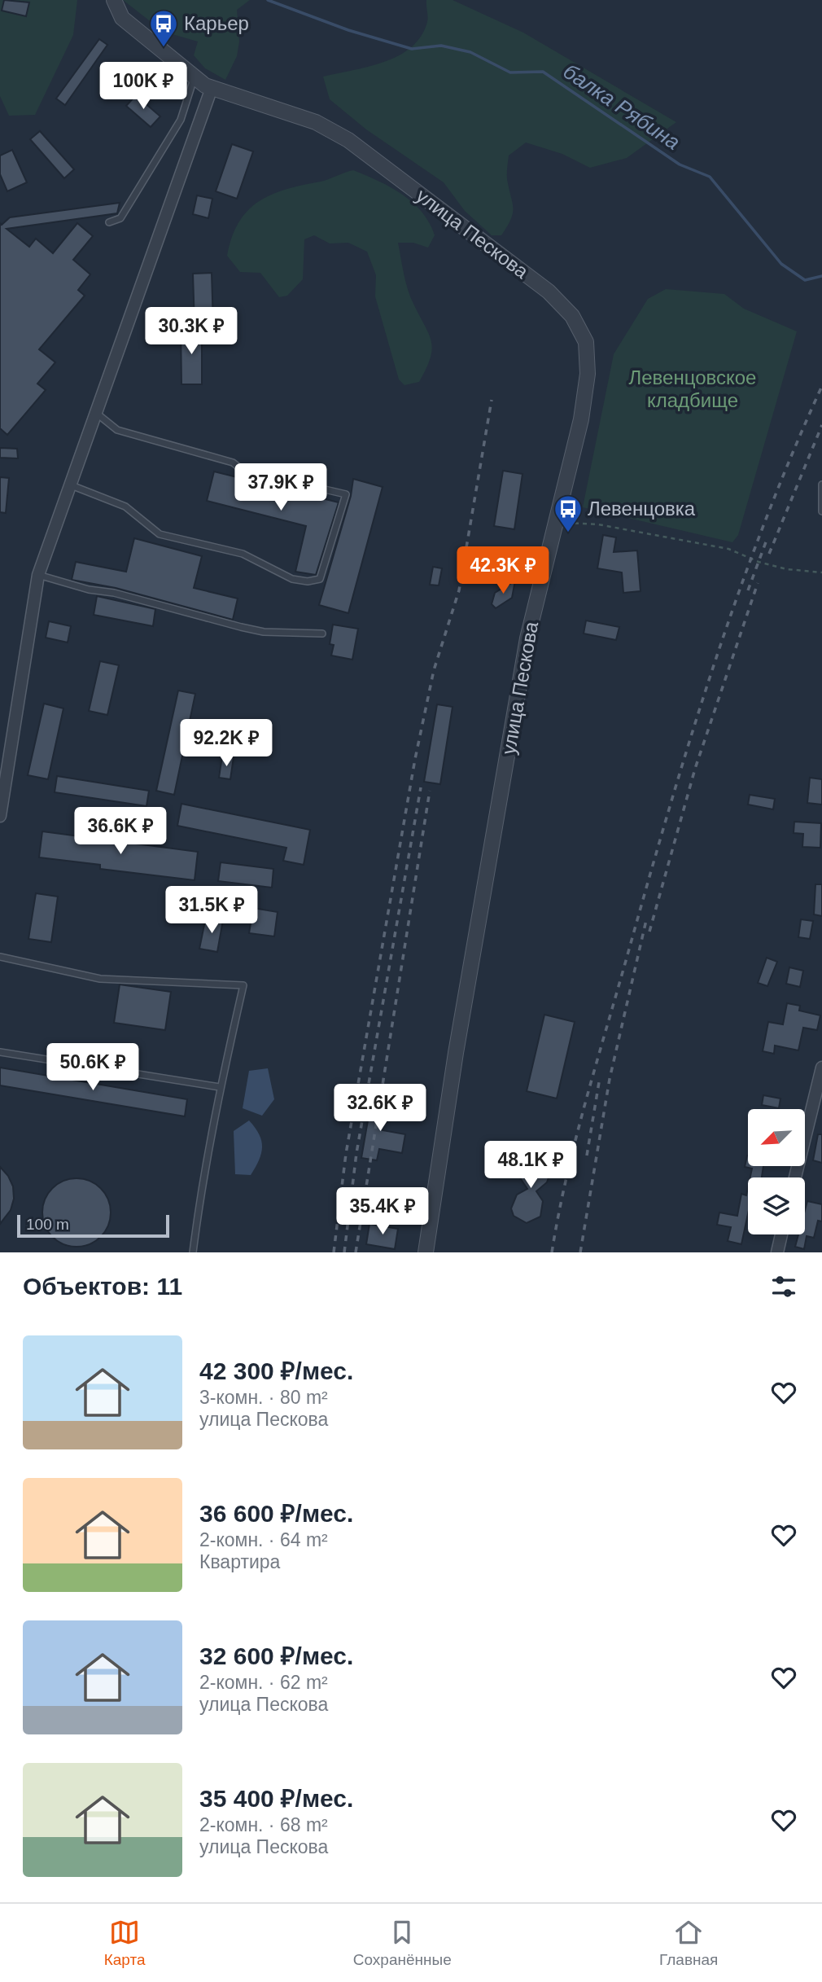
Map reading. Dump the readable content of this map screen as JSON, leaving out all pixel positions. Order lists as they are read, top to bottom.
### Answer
{
  "streets": {
    "street": ["улица Пескова"]
  },
  "water": ["балка Рябина"],
  "parks": ["Левенцовское кладбище"],
  "places": {
    "bus stop": ["Карьер", "Левенцовка"]
  },
  "scale_bar": "100 m",
  "north": "bottom left",
  "page": {
    "price": [
      "100K ₽",
      "30.3K ₽",
      "37.9K ₽",
      "42.3K ₽",
      "92.2K ₽",
      "36.6K ₽",
      "31.5K ₽",
      "50.6K ₽",
      "32.6K ₽",
      "48.1K ₽",
      "35.4K ₽"
    ],
    "scale": "100 m",
    "heading": "Объектов: 11",
    "list": [
      {
        "name": "42 300 ₽/мес.",
        "note": "3-комн. · 80 m² · улица Пескова"
      },
      {
        "name": "36 600 ₽/мес.",
        "note": "2-комн. · 64 m² · Квартира"
      },
      {
        "name": "32 600 ₽/мес.",
        "note": "2-комн. · 62 m² · улица Пескова"
      },
      {
        "name": "35 400 ₽/мес.",
        "note": "2-комн. · 68 m² · улица Пескова"
      }
    ],
    "tabs": ["Карта", "Сохранённые", "Главная"]
  }
}
